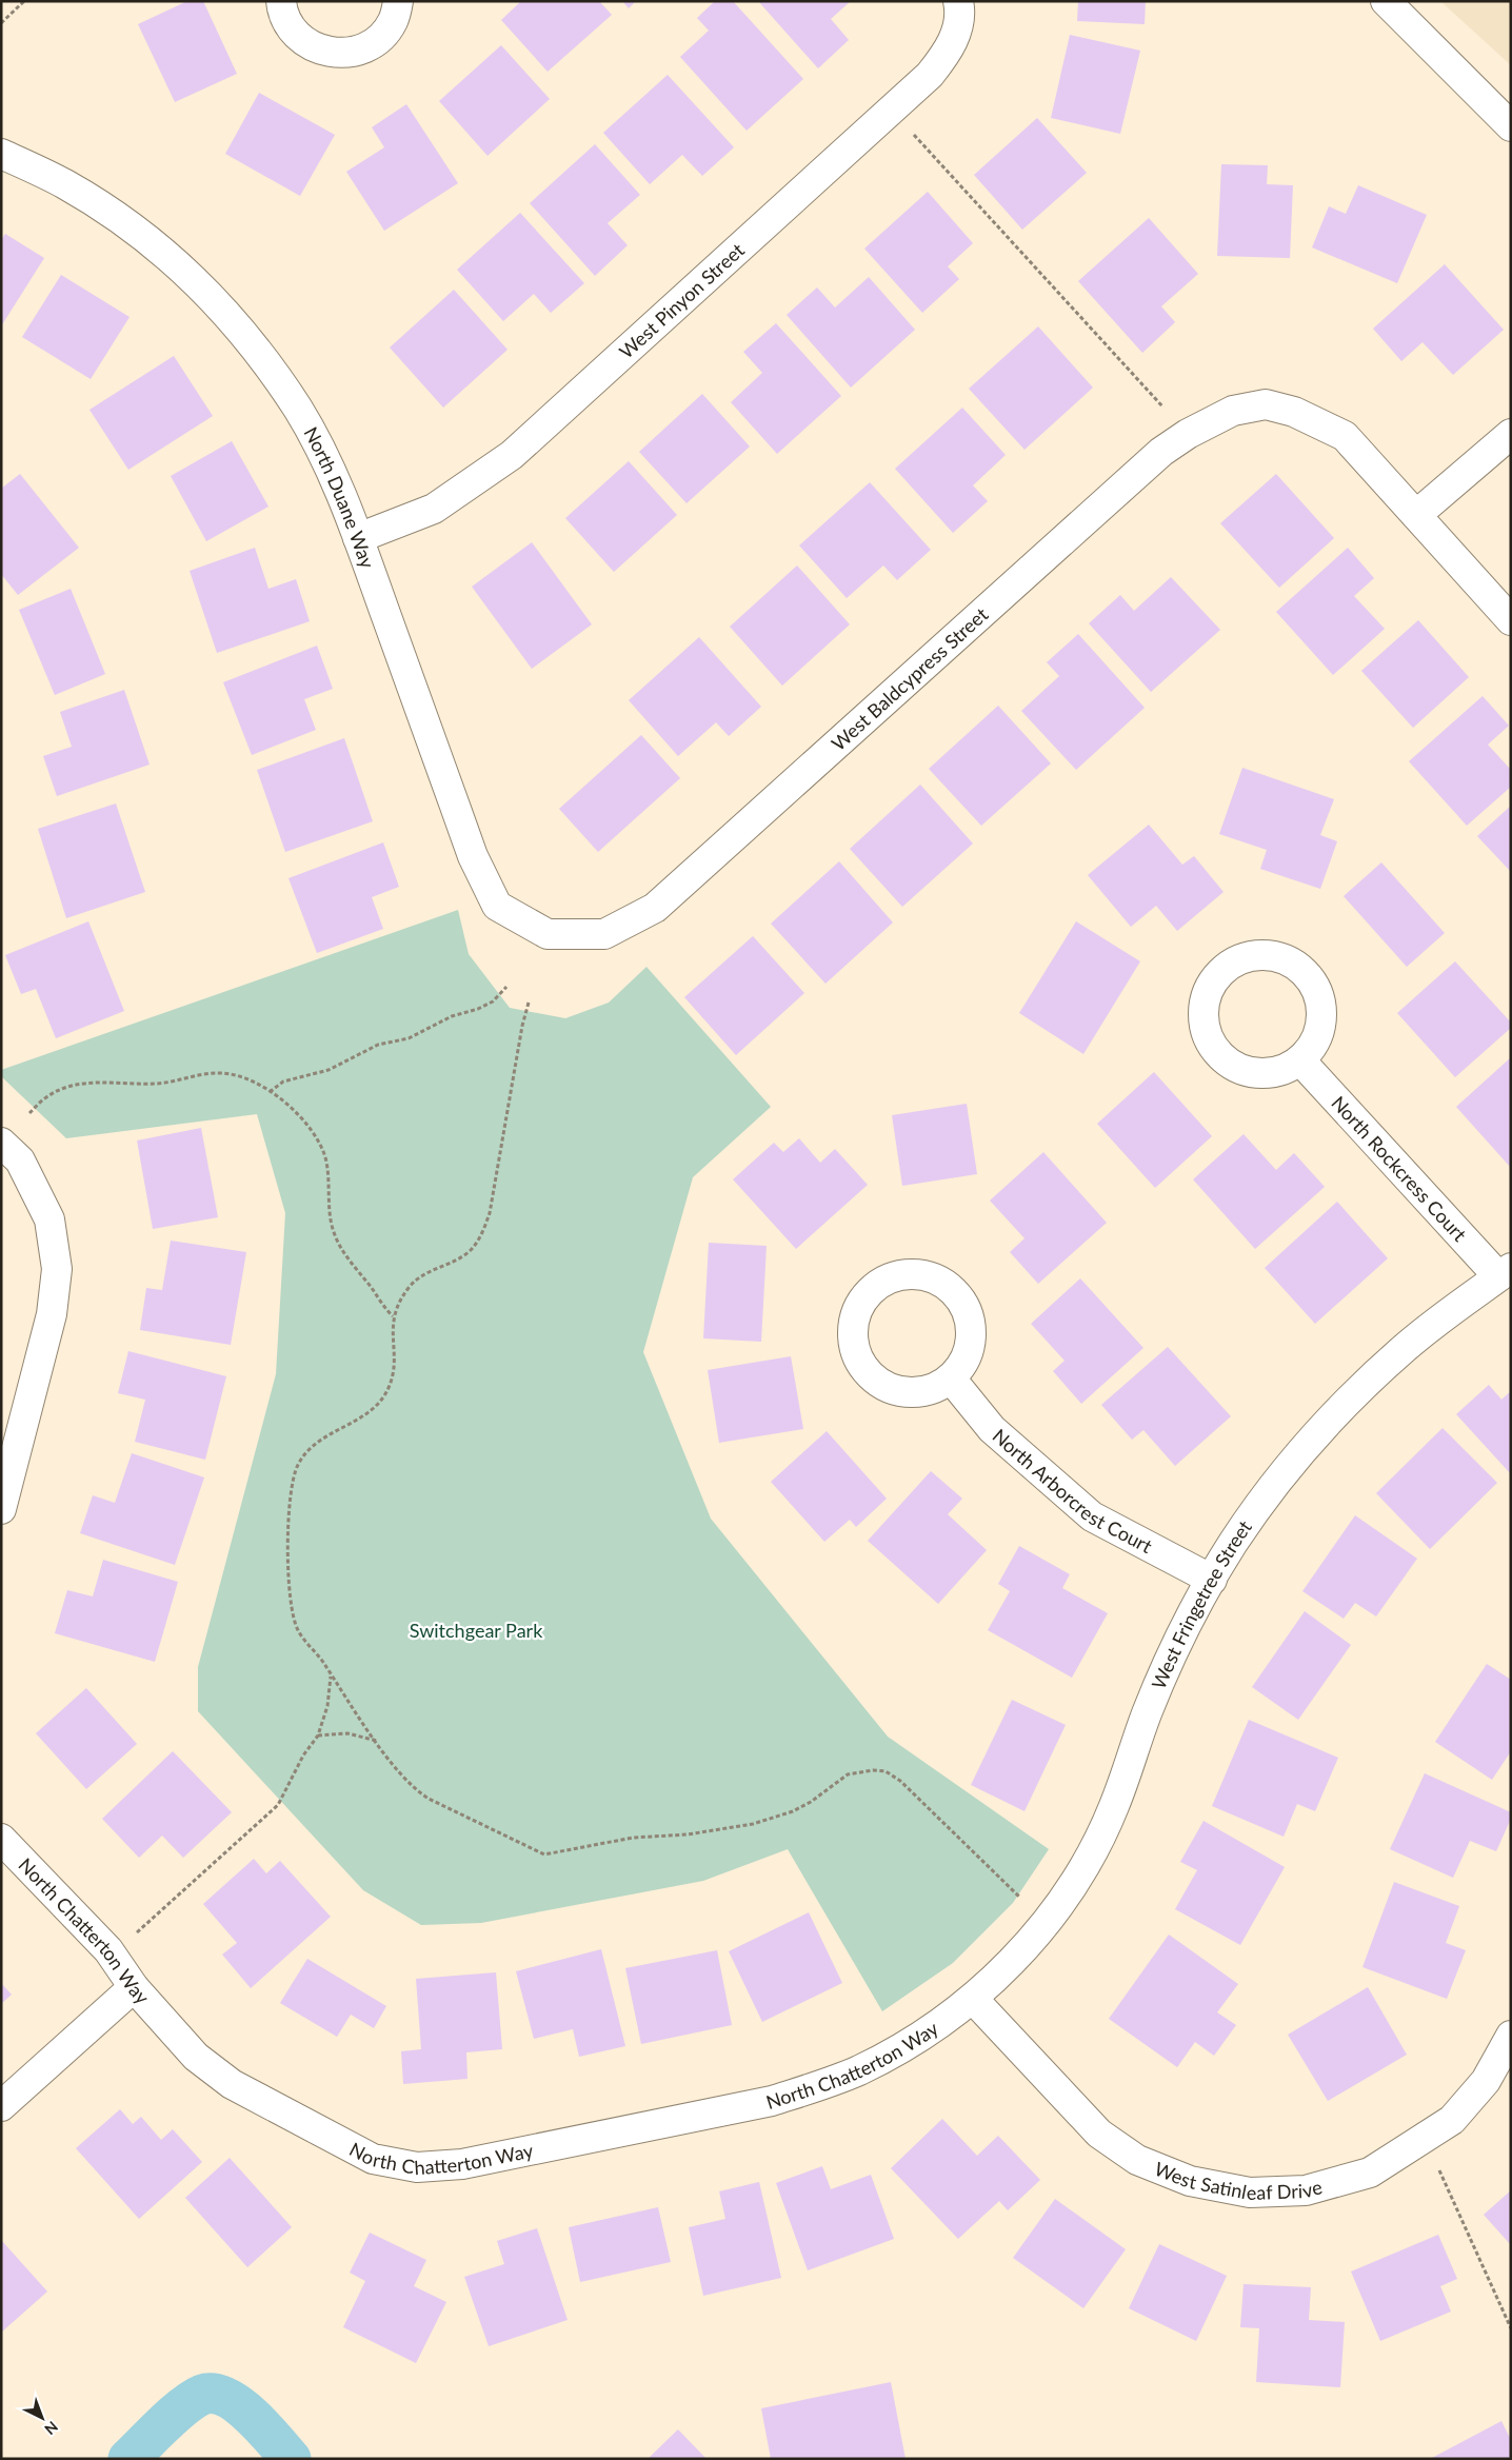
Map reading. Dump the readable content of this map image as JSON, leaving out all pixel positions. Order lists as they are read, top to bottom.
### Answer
{
  "streets": {
    "street": [
      "West Pinyon Street",
      "North Duane Way",
      "West Baldcypress Street",
      "North Rockcress Court",
      "North Arborcrest Court",
      "West Fringetree Street",
      "North Chatterton Way",
      "West Satinleaf Drive"
    ]
  },
  "crossings": [
    ["West Pinyon Street", "North Duane Way"],
    ["North Duane Way", "West Baldcypress Street"],
    ["North Rockcress Court", "West Fringetree Street"],
    ["North Arborcrest Court", "West Fringetree Street"],
    ["West Fringetree Street", "North Chatterton Way"],
    ["West Fringetree Street", "West Satinleaf Drive"],
    ["North Chatterton Way", "West Satinleaf Drive"]
  ],
  "parks": ["Switchgear Park"],
  "north": "bottom right"
}
